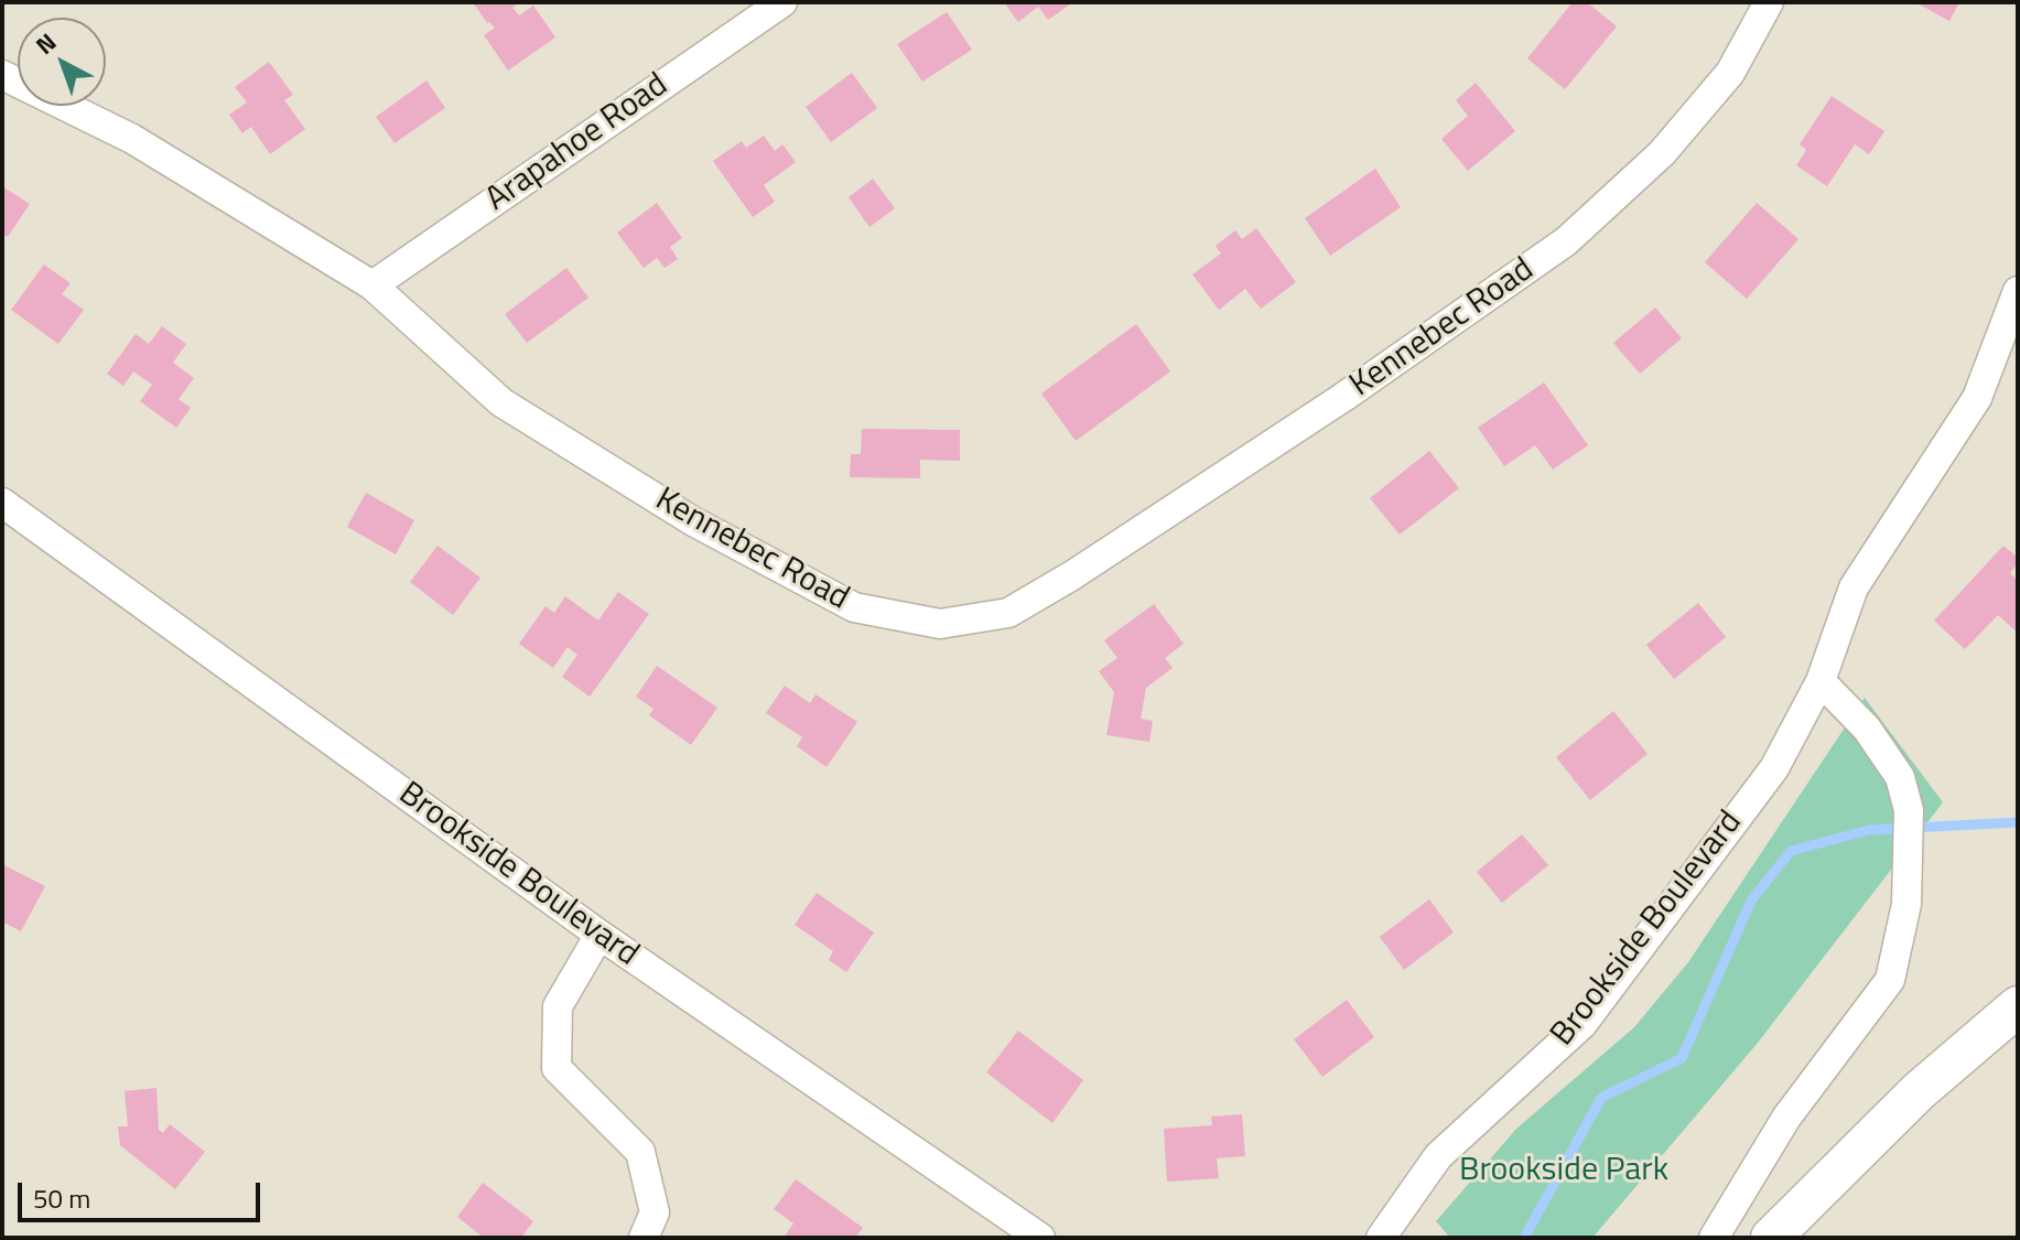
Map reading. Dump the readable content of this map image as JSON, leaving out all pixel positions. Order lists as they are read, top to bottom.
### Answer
{
  "streets": {
    "street": ["Arapahoe Road", "Kennebec Road", "Brookside Boulevard"]
  },
  "crossings": [
    ["Arapahoe Road", "Kennebec Road"]
  ],
  "parks": ["Brookside Park"],
  "scale_bar": "50 m",
  "north": "top left"
}
